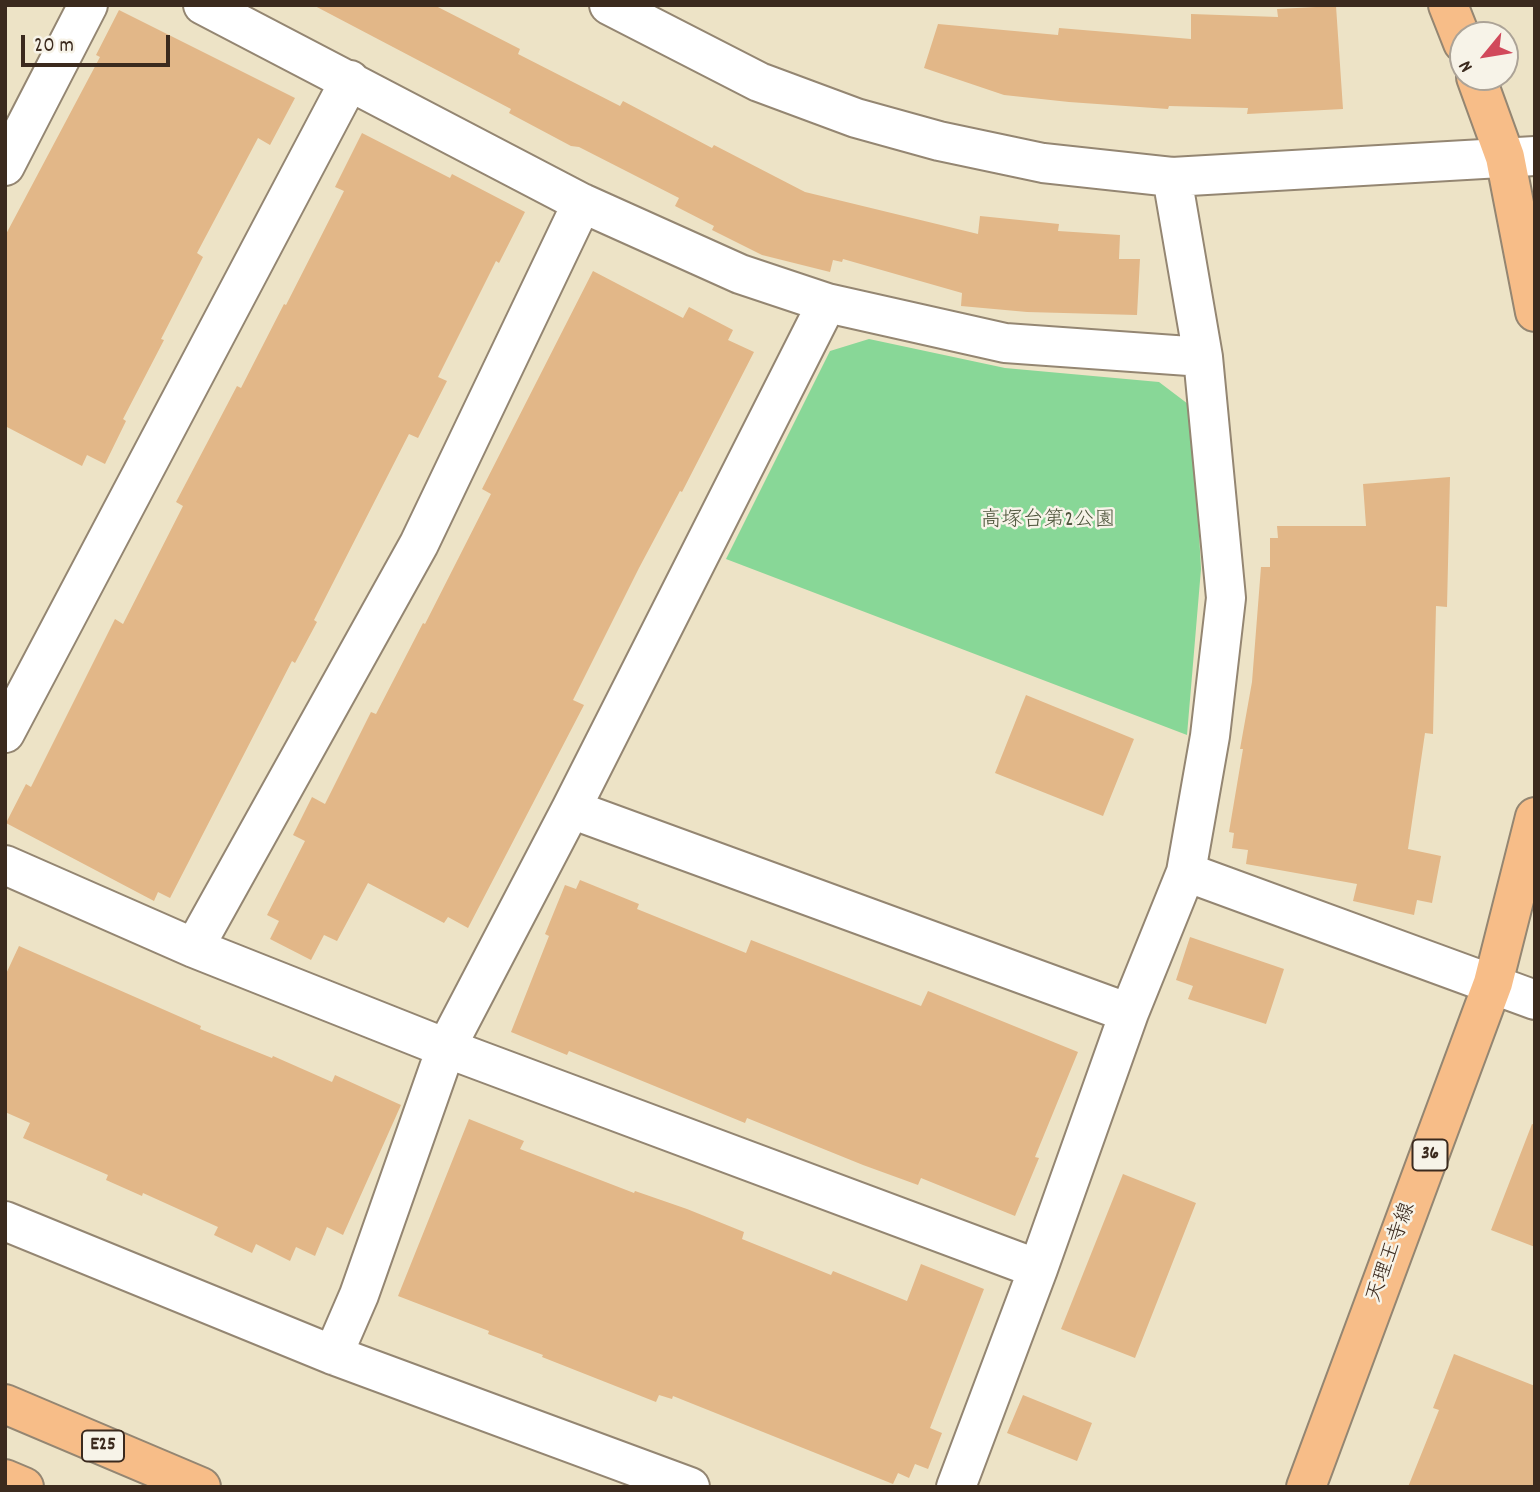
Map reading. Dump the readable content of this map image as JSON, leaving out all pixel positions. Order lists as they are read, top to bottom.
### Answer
{
  "streets": {
    "main road": ["36", "天理王寺線", "E25"]
  },
  "parks": ["高塚台第2公園"],
  "scale_bar": "20 m",
  "north": "bottom left"
}
